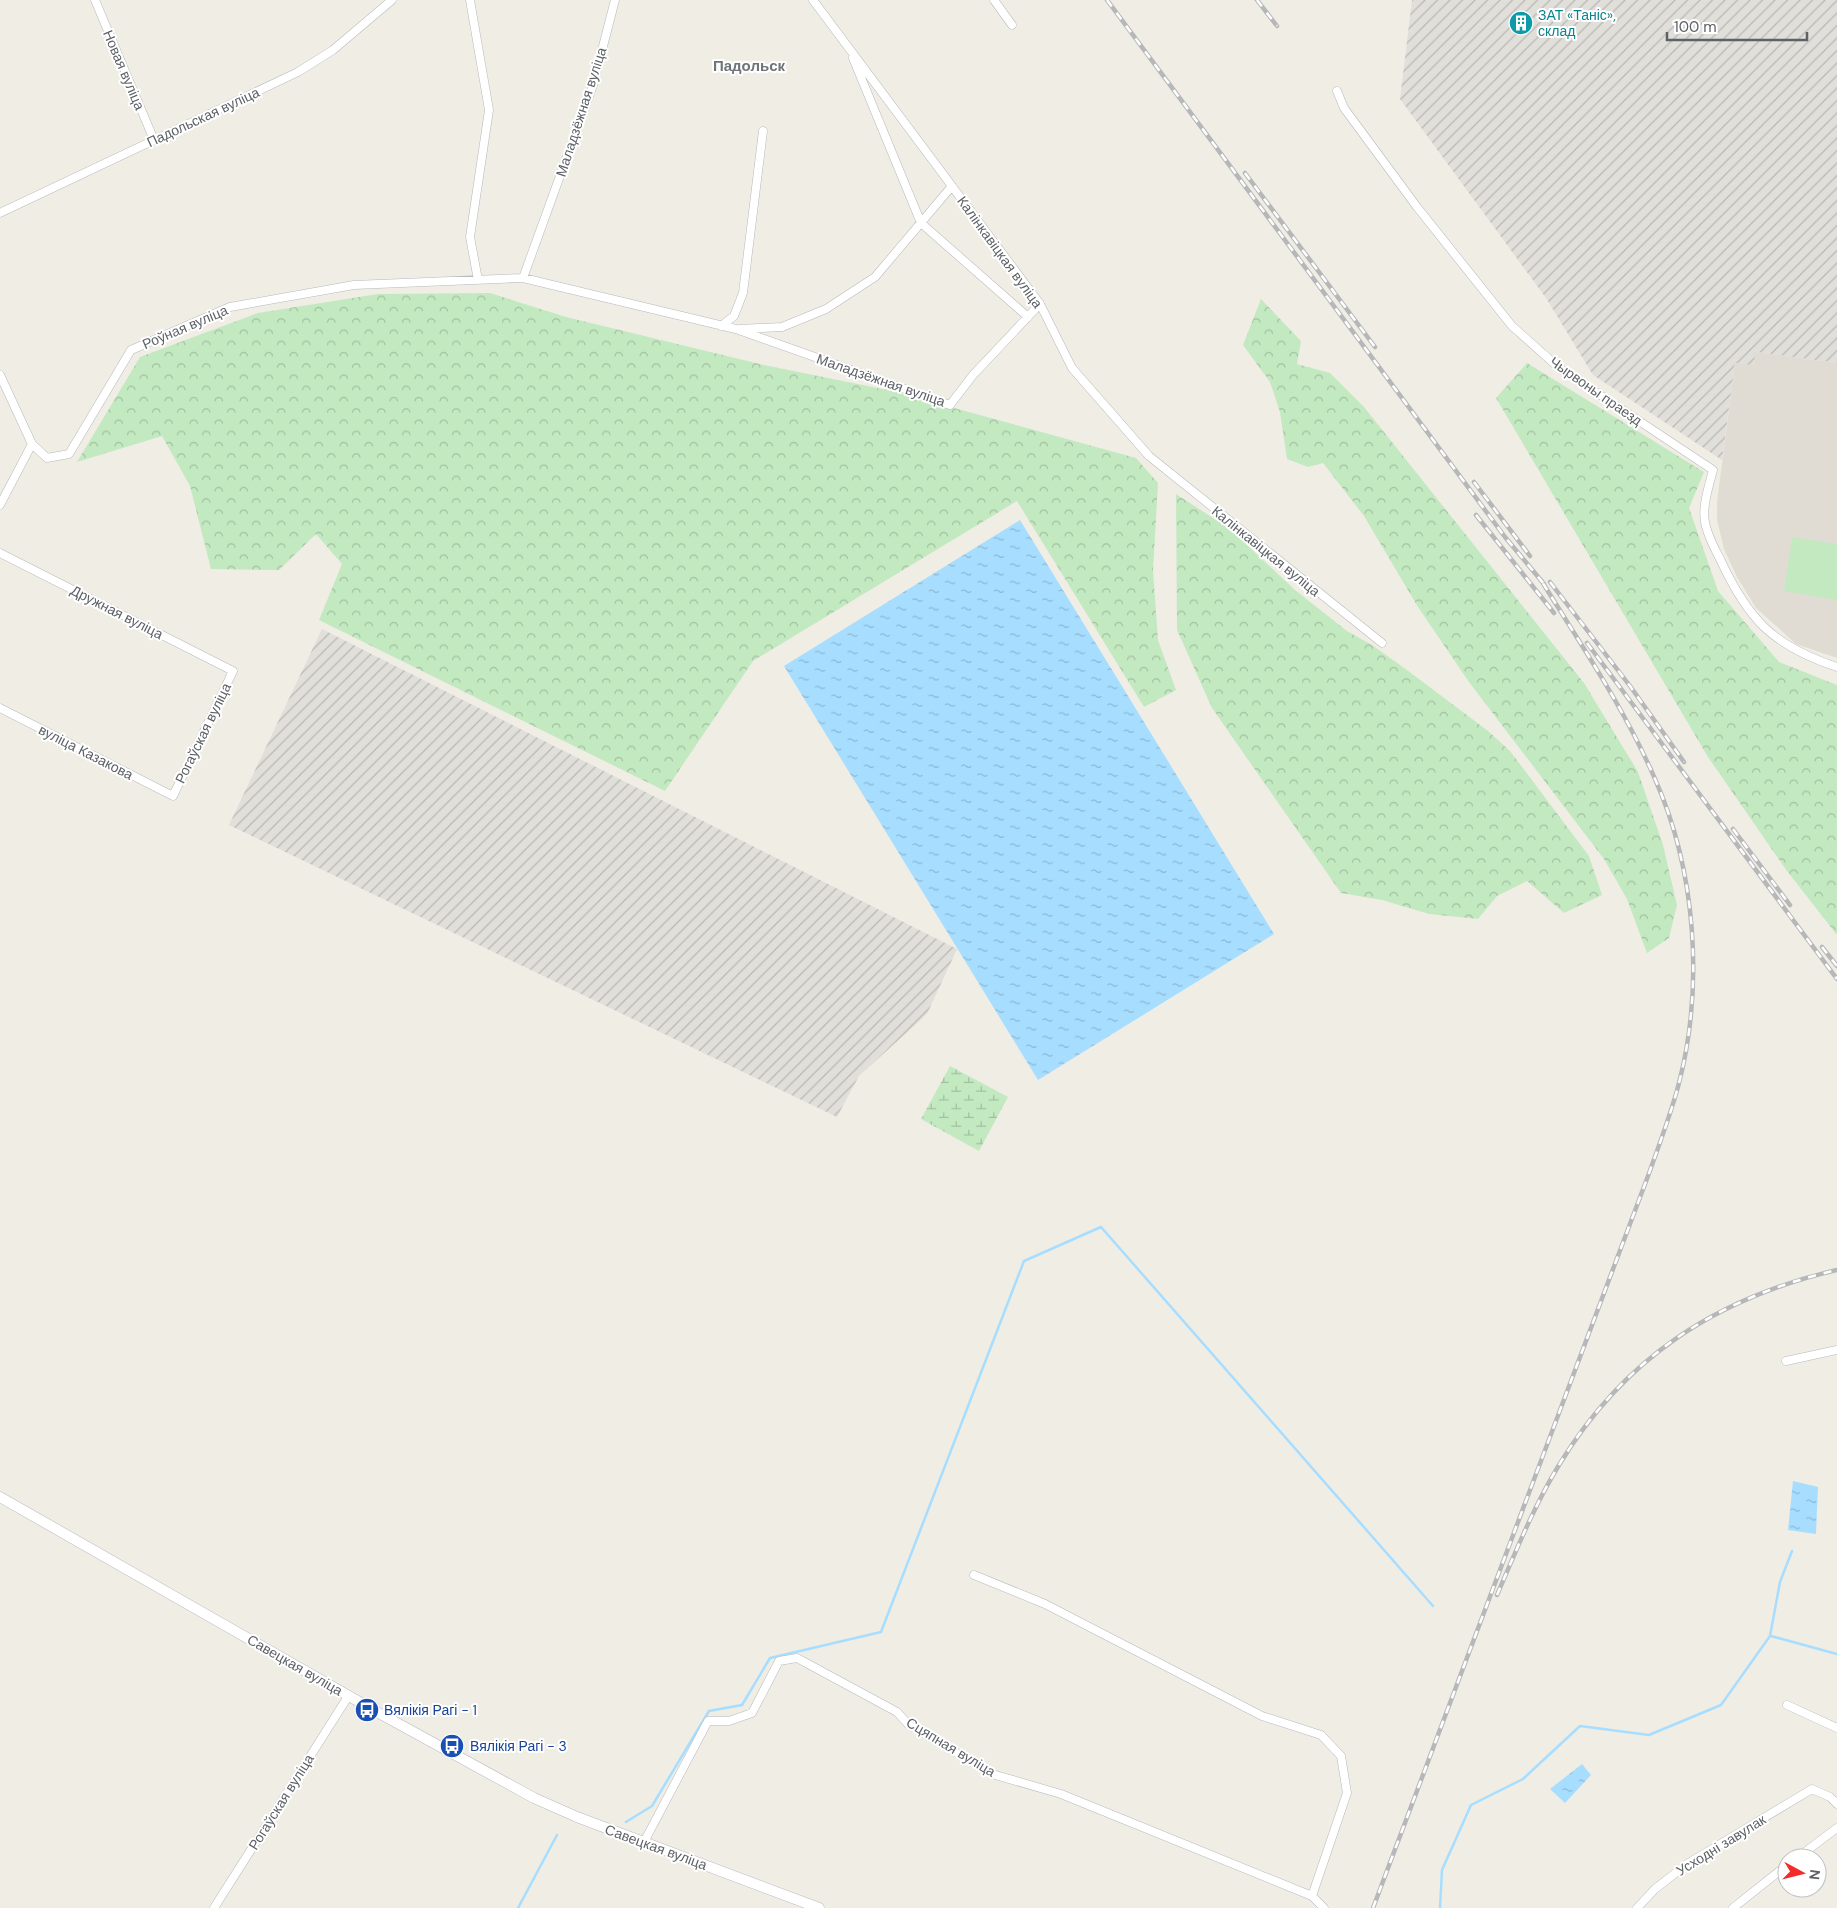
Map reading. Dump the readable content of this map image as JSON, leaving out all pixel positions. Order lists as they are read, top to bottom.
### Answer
{
  "streets": {
    "main road": ["Савецкая вуліца"],
    "street": [
      "Новая вуліца",
      "Маладзёжная вуліца",
      "Падольская вуліца",
      "Калінкавіцкая вуліца",
      "Роўная вуліца",
      "Чырвоны праезд",
      "Дружная вуліца",
      "Рогаўская вуліца",
      "вуліца Казакова",
      "Сцяпная вуліца",
      "Усходні завулак"
    ]
  },
  "crossings": [
    ["Новая вуліца", "Падольская вуліца"],
    ["Маладзёжная вуліца", "Роўная вуліца"],
    ["Дружная вуліца", "Рогаўская вуліца"],
    ["Рогаўская вуліца", "вуліца Казакова"],
    ["Рогаўская вуліца", "Савецкая вуліца"],
    ["Савецкая вуліца", "Сцяпная вуліца"]
  ],
  "districts": ["Падольск"],
  "places": {
    "building": ["ЗАТ «Таніс», склад"],
    "bus stop": ["Вялікія Рагі - 1", "Вялікія Рагі - 3"]
  },
  "scale_bar": "100 m",
  "north": "right"
}
